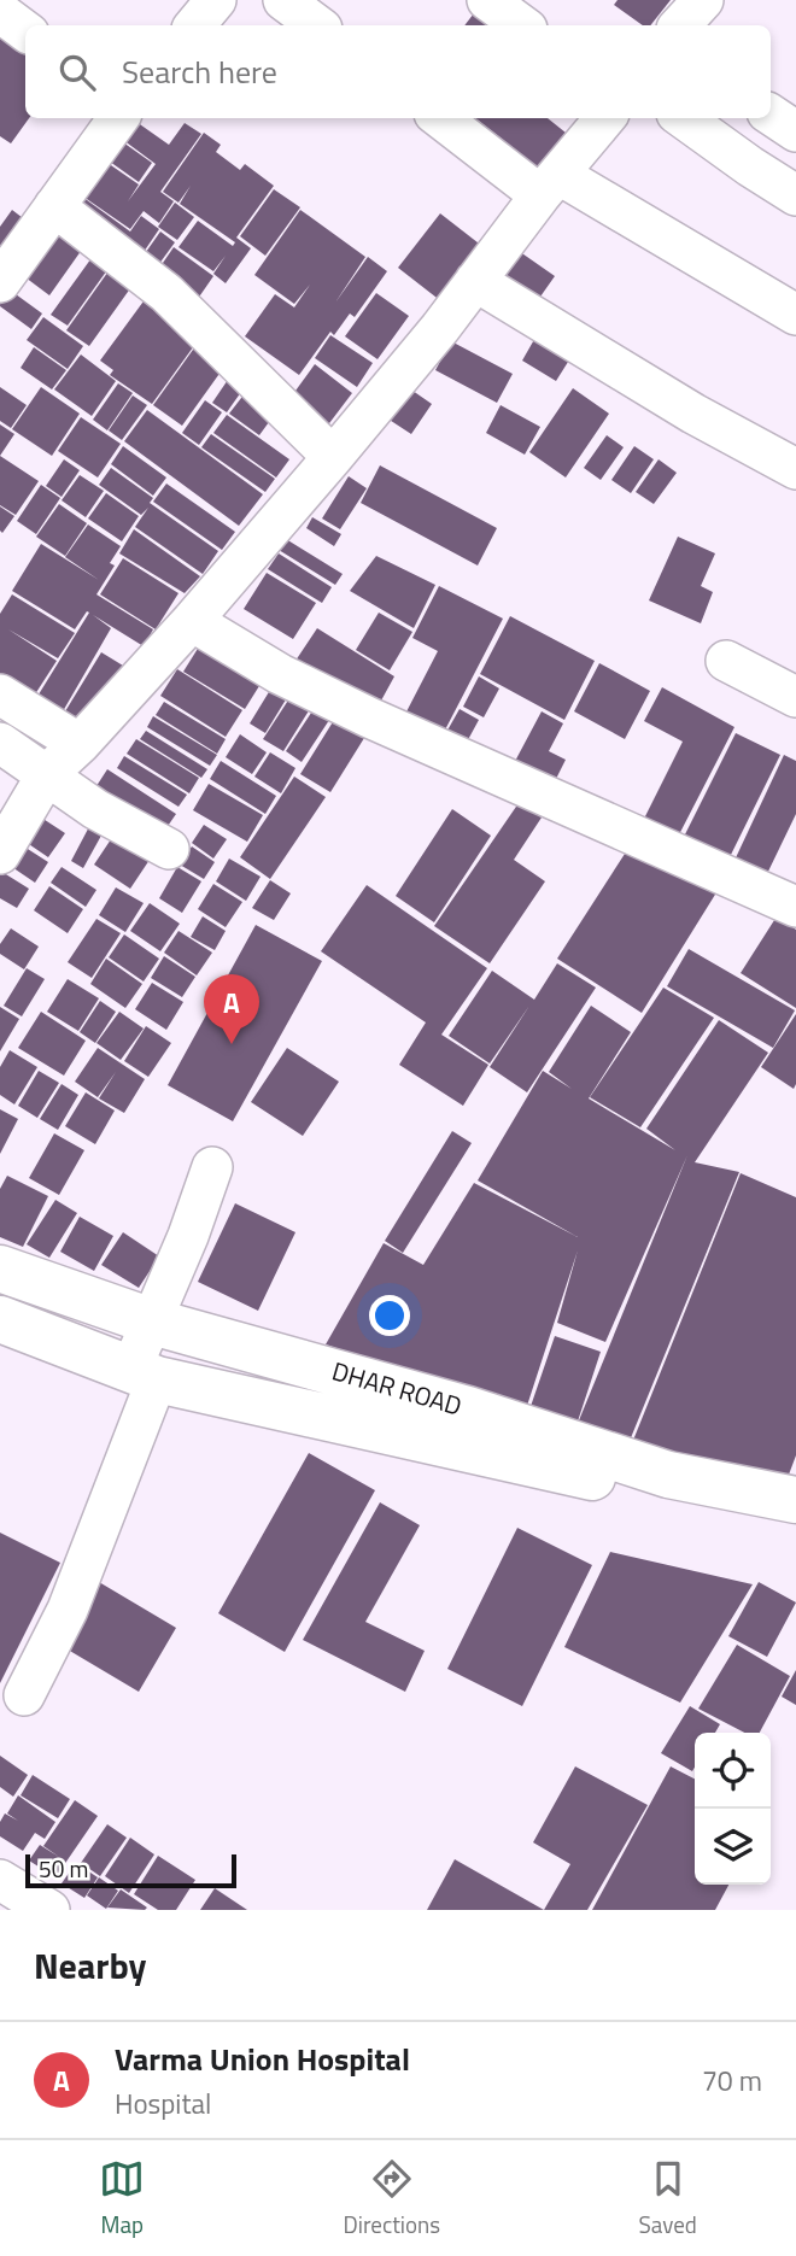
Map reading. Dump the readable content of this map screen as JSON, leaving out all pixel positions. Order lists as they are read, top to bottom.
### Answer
{
  "streets": {
    "main road": ["DHAR ROAD"]
  },
  "scale_bar": "50 m",
  "page": {
    "search": "Search here",
    "pins": "A",
    "scale": "50 m",
    "heading": "Nearby",
    "list": [
      {
        "mark": "A",
        "name": "Varma Union Hospital",
        "note": "Hospital",
        "value": "70 m"
      }
    ],
    "nav": ["Map", "Directions", "Saved"]
  }
}
